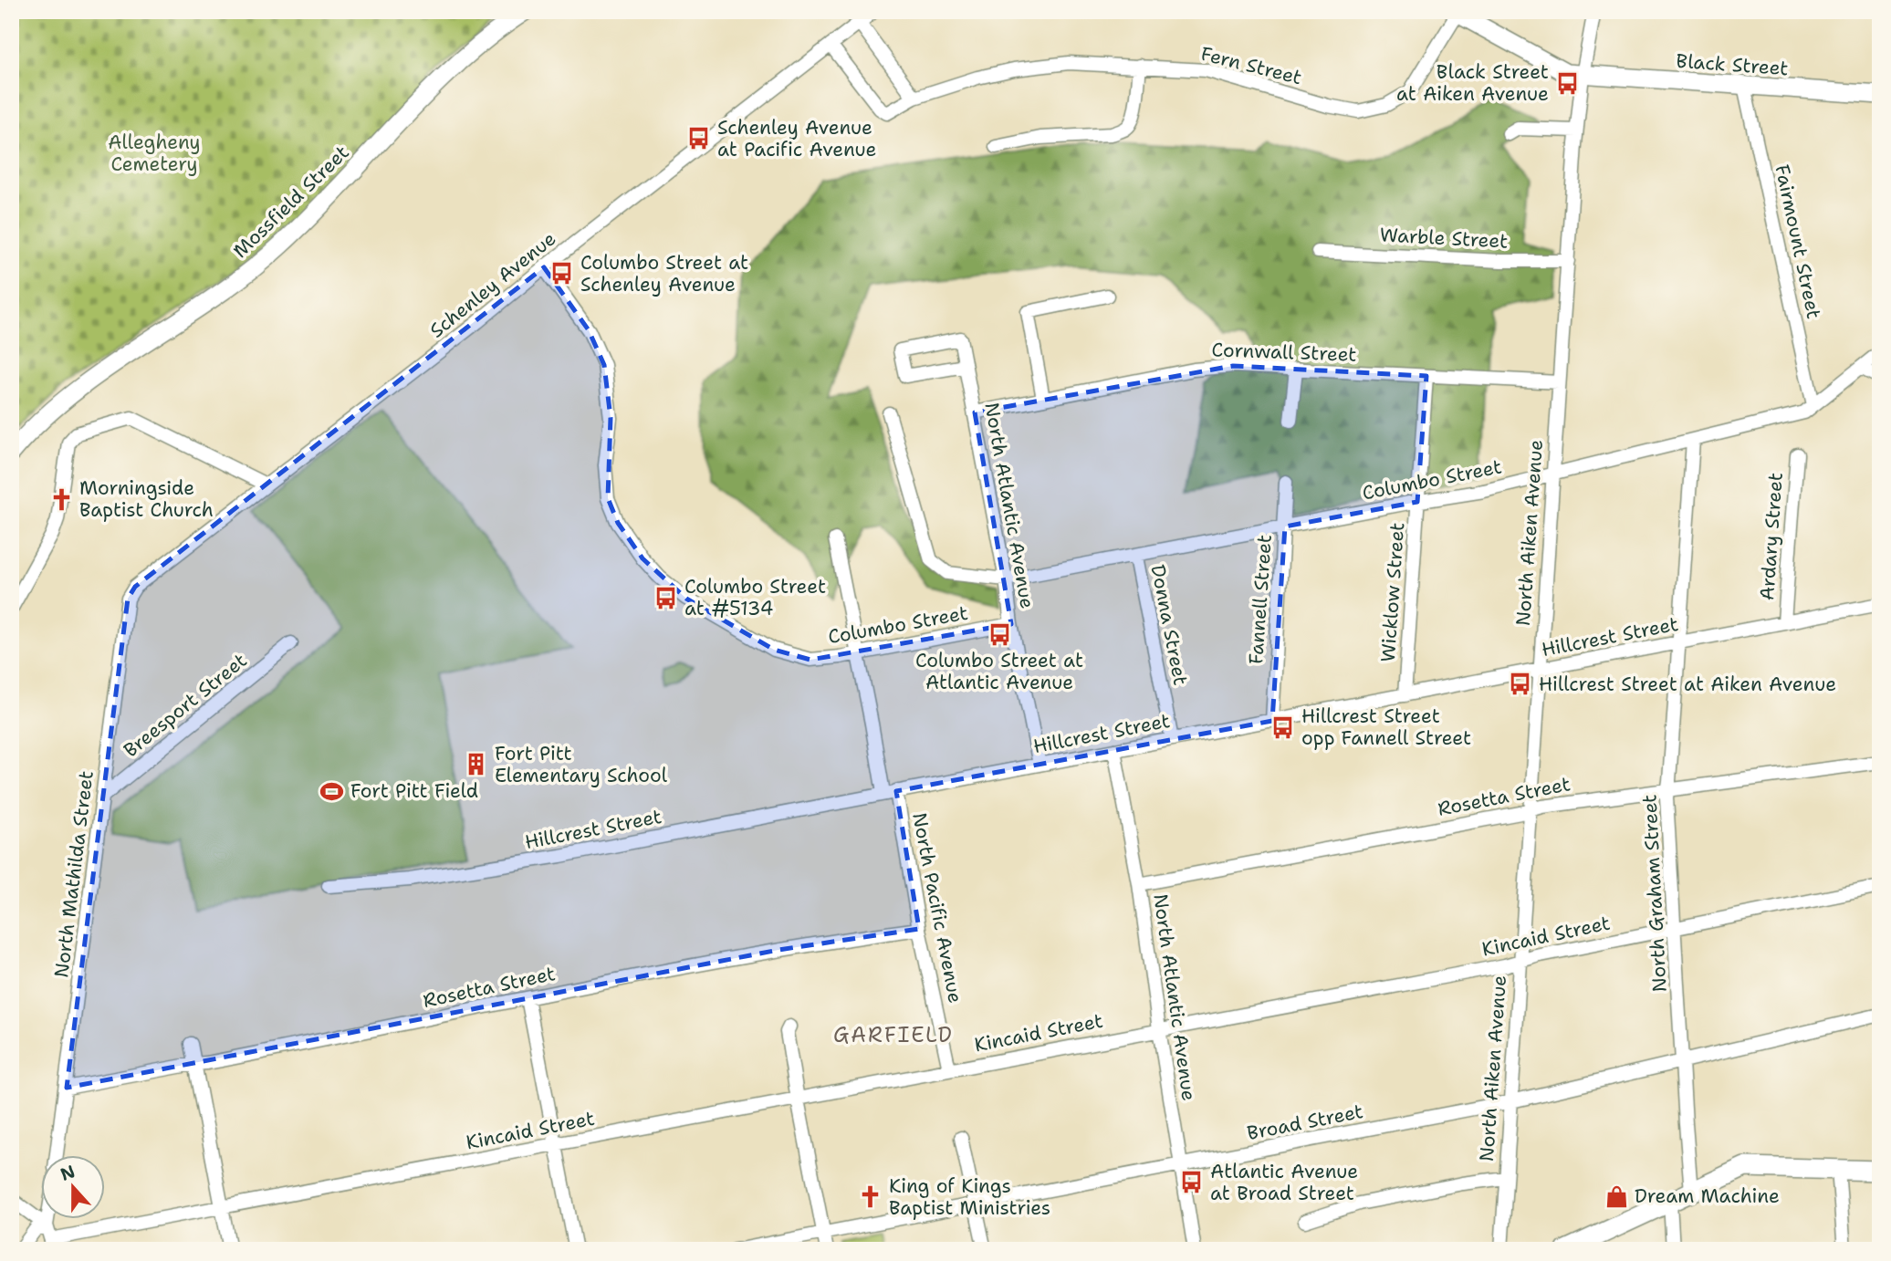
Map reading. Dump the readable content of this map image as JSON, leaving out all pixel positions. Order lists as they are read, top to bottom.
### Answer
{
  "streets": {
    "street": [
      "Black Street",
      "Fern Street",
      "Mossfield Street",
      "Warble Street",
      "Fairmount Street",
      "Schenley Avenue",
      "Cornwall Street",
      "Columbo Street",
      "North Atlantic Avenue",
      "North Aiken Avenue",
      "Ardary Street",
      "Wicklow Street",
      "Fannell Street",
      "Donna Street",
      "Hillcrest Street",
      "Breesport Street",
      "Rosetta Street",
      "North Mathilda Street",
      "North Graham Street",
      "North Pacific Avenue",
      "Kincaid Street",
      "Broad Street"
    ]
  },
  "crossings": [
    ["Black Street", "Fairmount Street"],
    ["Black Street", "North Aiken Avenue"],
    ["Fern Street", "Schenley Avenue"],
    ["Warble Street", "North Aiken Avenue"],
    ["Fairmount Street", "Columbo Street"],
    ["Schenley Avenue", "Columbo Street"],
    ["Schenley Avenue", "North Mathilda Street"],
    ["Cornwall Street", "North Atlantic Avenue"],
    ["Cornwall Street", "North Aiken Avenue"],
    ["Cornwall Street", "Wicklow Street"],
    ["Columbo Street", "North Atlantic Avenue"],
    ["Columbo Street", "North Aiken Avenue"],
    ["Columbo Street", "Wicklow Street"],
    ["Columbo Street", "Fannell Street"],
    ["Columbo Street", "Donna Street"],
    ["Columbo Street", "North Graham Street"],
    ["Columbo Street", "North Pacific Avenue"],
    ["North Atlantic Avenue", "Hillcrest Street"],
    ["North Atlantic Avenue", "Rosetta Street"],
    ["North Atlantic Avenue", "Kincaid Street"],
    ["North Atlantic Avenue", "Broad Street"],
    ["North Aiken Avenue", "Hillcrest Street"],
    ["North Aiken Avenue", "Rosetta Street"],
    ["North Aiken Avenue", "Kincaid Street"],
    ["North Aiken Avenue", "Broad Street"],
    ["Ardary Street", "Hillcrest Street"],
    ["Wicklow Street", "Hillcrest Street"],
    ["Fannell Street", "Hillcrest Street"],
    ["Donna Street", "Hillcrest Street"],
    ["Hillcrest Street", "North Graham Street"],
    ["Hillcrest Street", "North Pacific Avenue"],
    ["Breesport Street", "North Mathilda Street"],
    ["Rosetta Street", "North Mathilda Street"],
    ["Rosetta Street", "North Graham Street"],
    ["Rosetta Street", "North Pacific Avenue"],
    ["North Graham Street", "Kincaid Street"],
    ["North Graham Street", "Broad Street"],
    ["North Pacific Avenue", "Kincaid Street"]
  ],
  "districts": ["GARFIELD"],
  "parks": ["Allegheny Cemetery"],
  "places": {
    "bus stop": [
      "Black Street at Aiken Avenue",
      "Schenley Avenue at Pacific Avenue",
      "Columbo Street at Schenley Avenue",
      "Columbo Street at #5134",
      "Columbo Street at Atlantic Avenue",
      "Hillcrest Street at Aiken Avenue",
      "Hillcrest Street opp Fannell Street",
      "Atlantic Avenue at Broad Street"
    ],
    "church": ["Morningside Baptist Church", "King of Kings Baptist Ministries"],
    "building": ["Fort Pitt Elementary School"],
    "sports": ["Fort Pitt Field"],
    "shop": ["Dream Machine"]
  },
  "north": "top"
}
